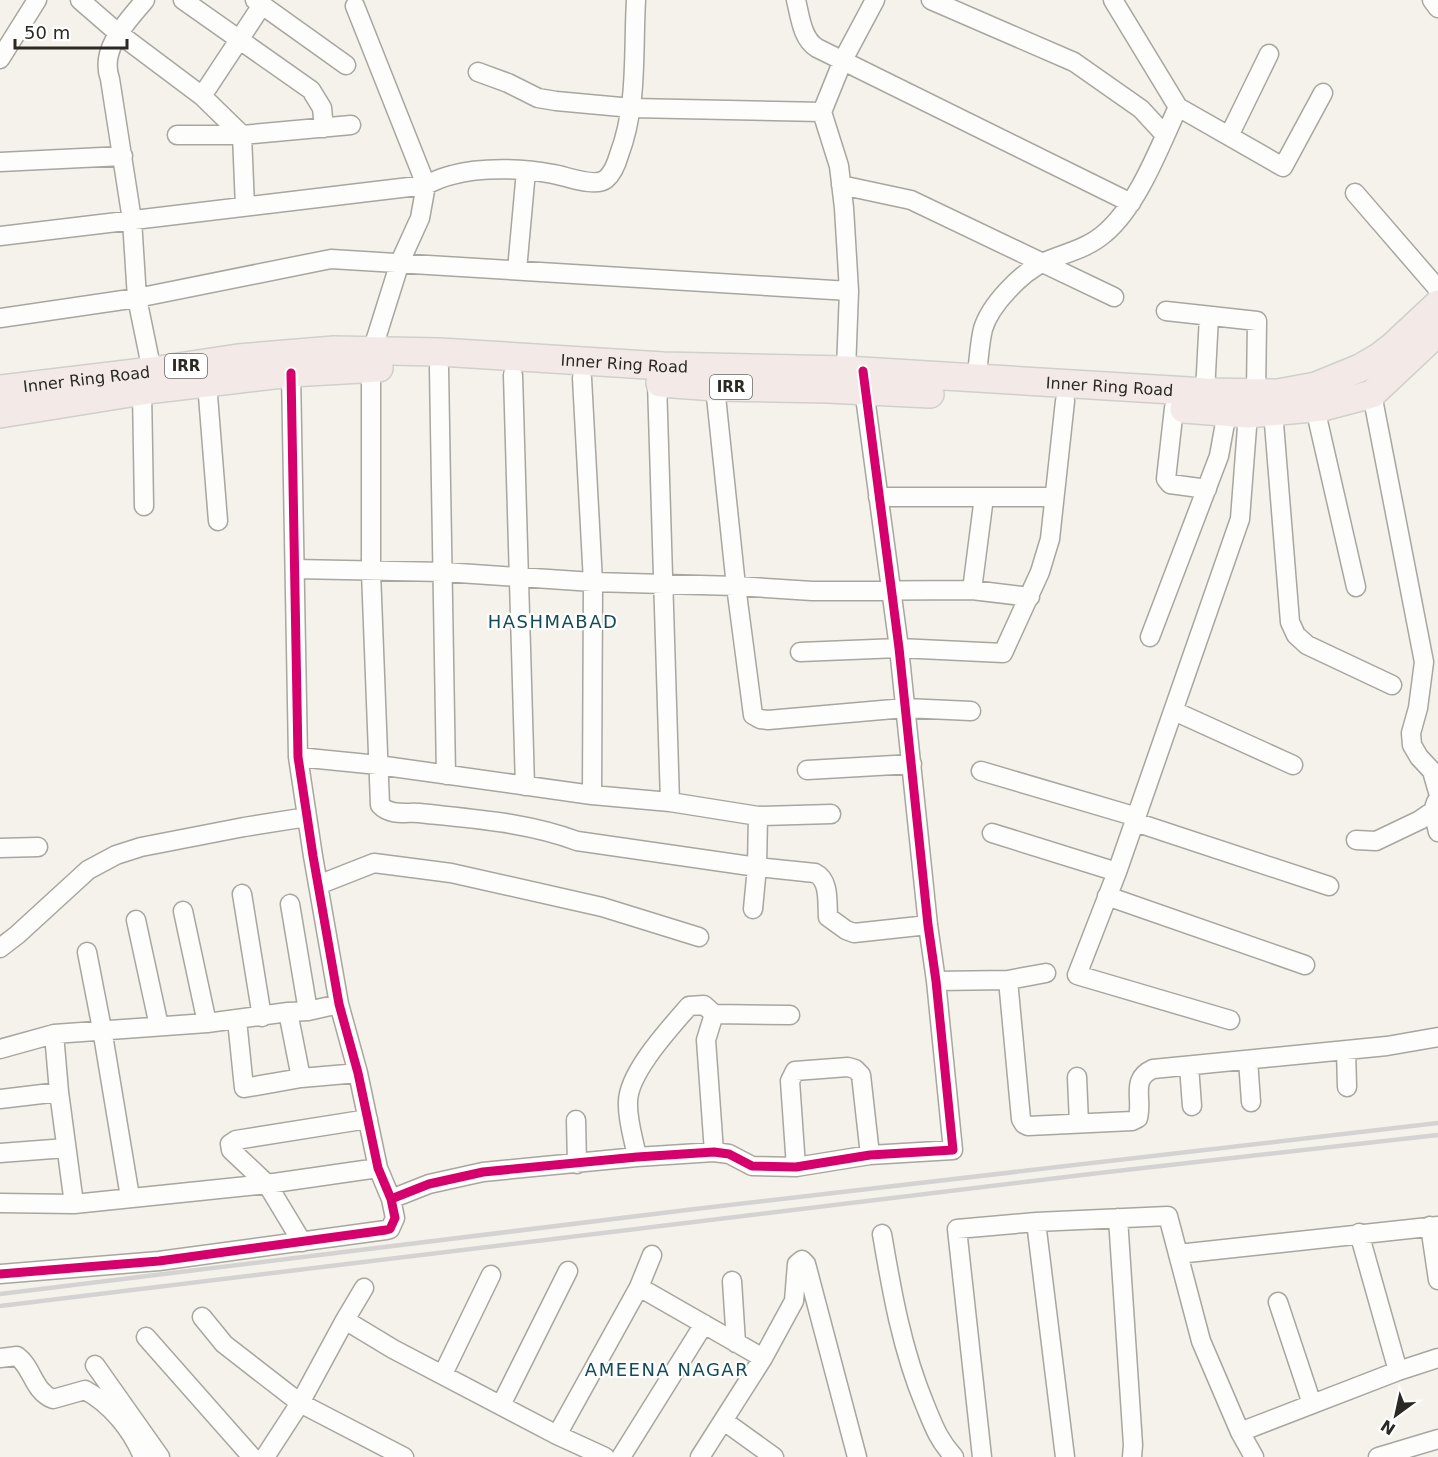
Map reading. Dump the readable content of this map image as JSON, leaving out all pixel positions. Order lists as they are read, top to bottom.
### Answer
{
  "streets": {
    "highway": ["Inner Ring Road", "IRR"]
  },
  "districts": ["HASHMABAD", "AMEENA NAGAR"],
  "scale_bar": "50 m",
  "north": "bottom left"
}
